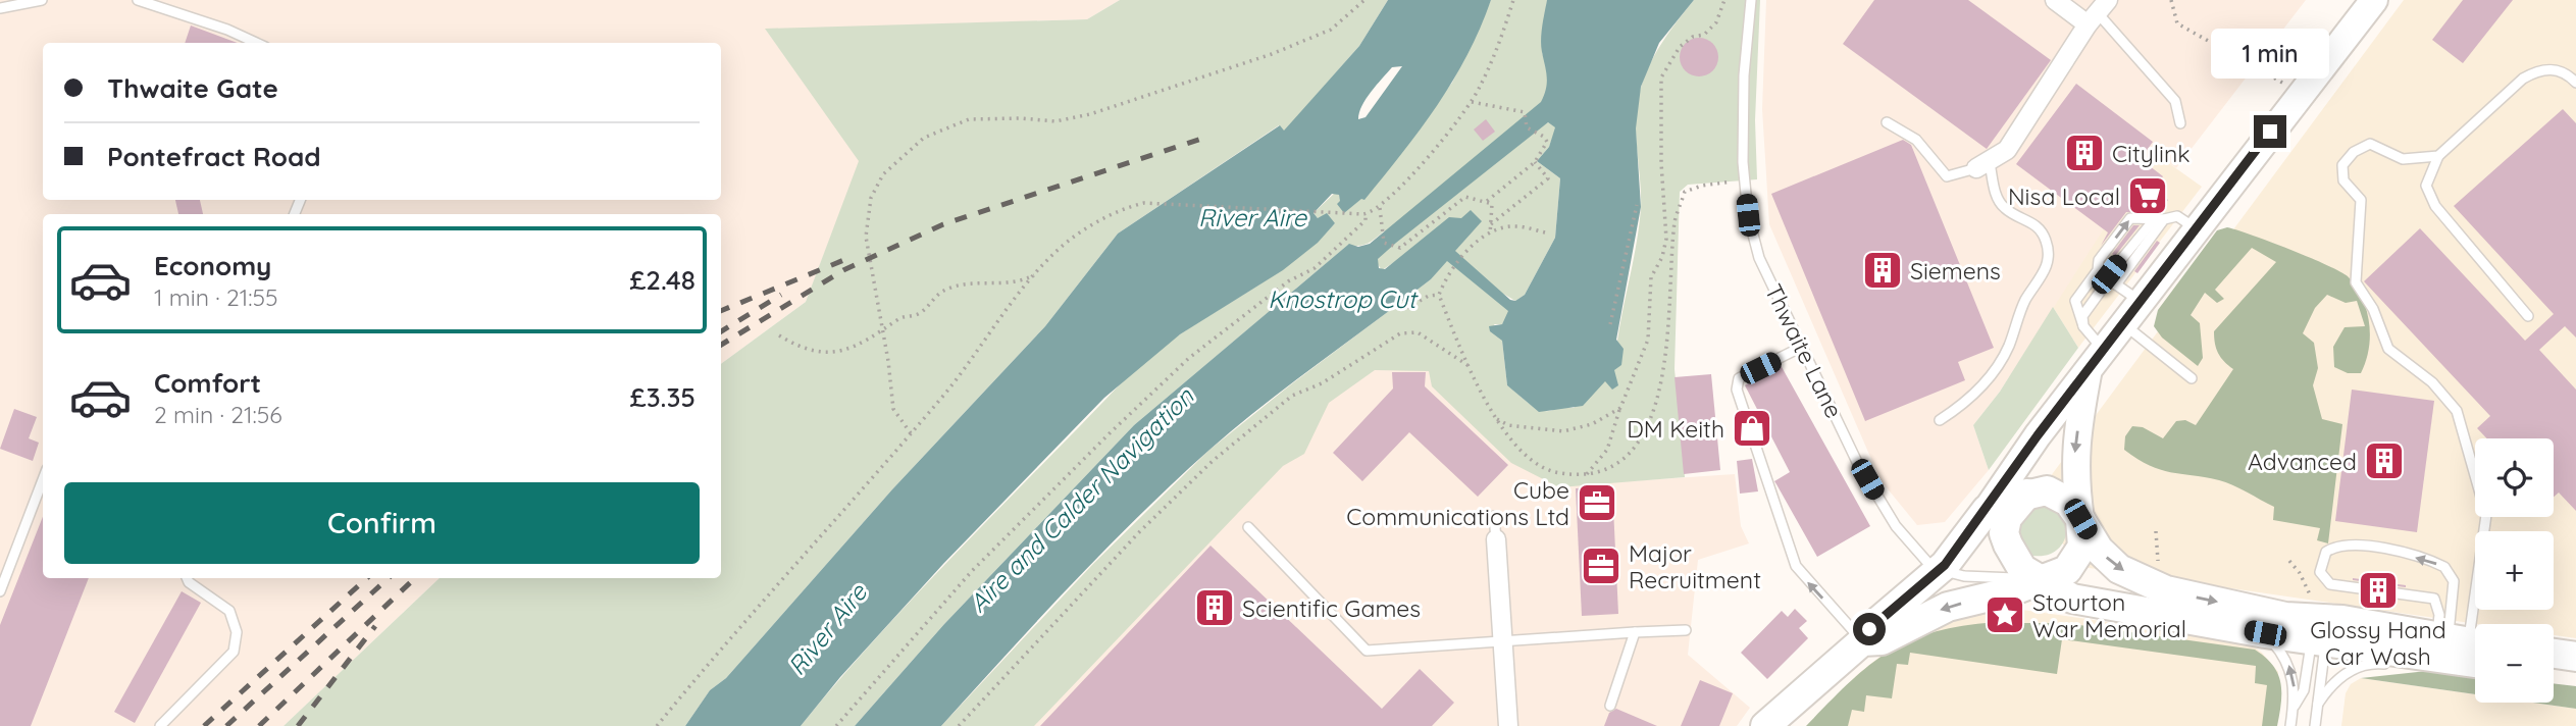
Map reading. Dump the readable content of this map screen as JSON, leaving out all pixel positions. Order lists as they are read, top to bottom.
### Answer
{
  "streets": {
    "lane": ["Thwaite Lane"]
  },
  "water": ["River Aire", "Knostrop Cut", "Aire and Calder Navigation"],
  "places": {
    "building": [
      "Citylink",
      "Siemens",
      "Advanced",
      "Glossy Hand Car Wash",
      "Scientific Games"
    ],
    "supermarket": ["Nisa Local"],
    "shop": ["DM Keith"],
    "office": ["Cube Communications Ltd", "Major Recruitment"],
    "place": ["Stourton War Memorial"]
  },
  "page": {
    "bubble": "1 min",
    "banner": ["Thwaite Gate", "Pontefract Road"],
    "list": [
      {
        "name": "Economy",
        "note": "1 min · 21:55",
        "value": "£2.48"
      },
      {
        "name": "Comfort",
        "note": "2 min · 21:56",
        "value": "£3.35"
      }
    ],
    "map_buttons": ["+", "−"],
    "buttons": "Confirm"
  }
}
